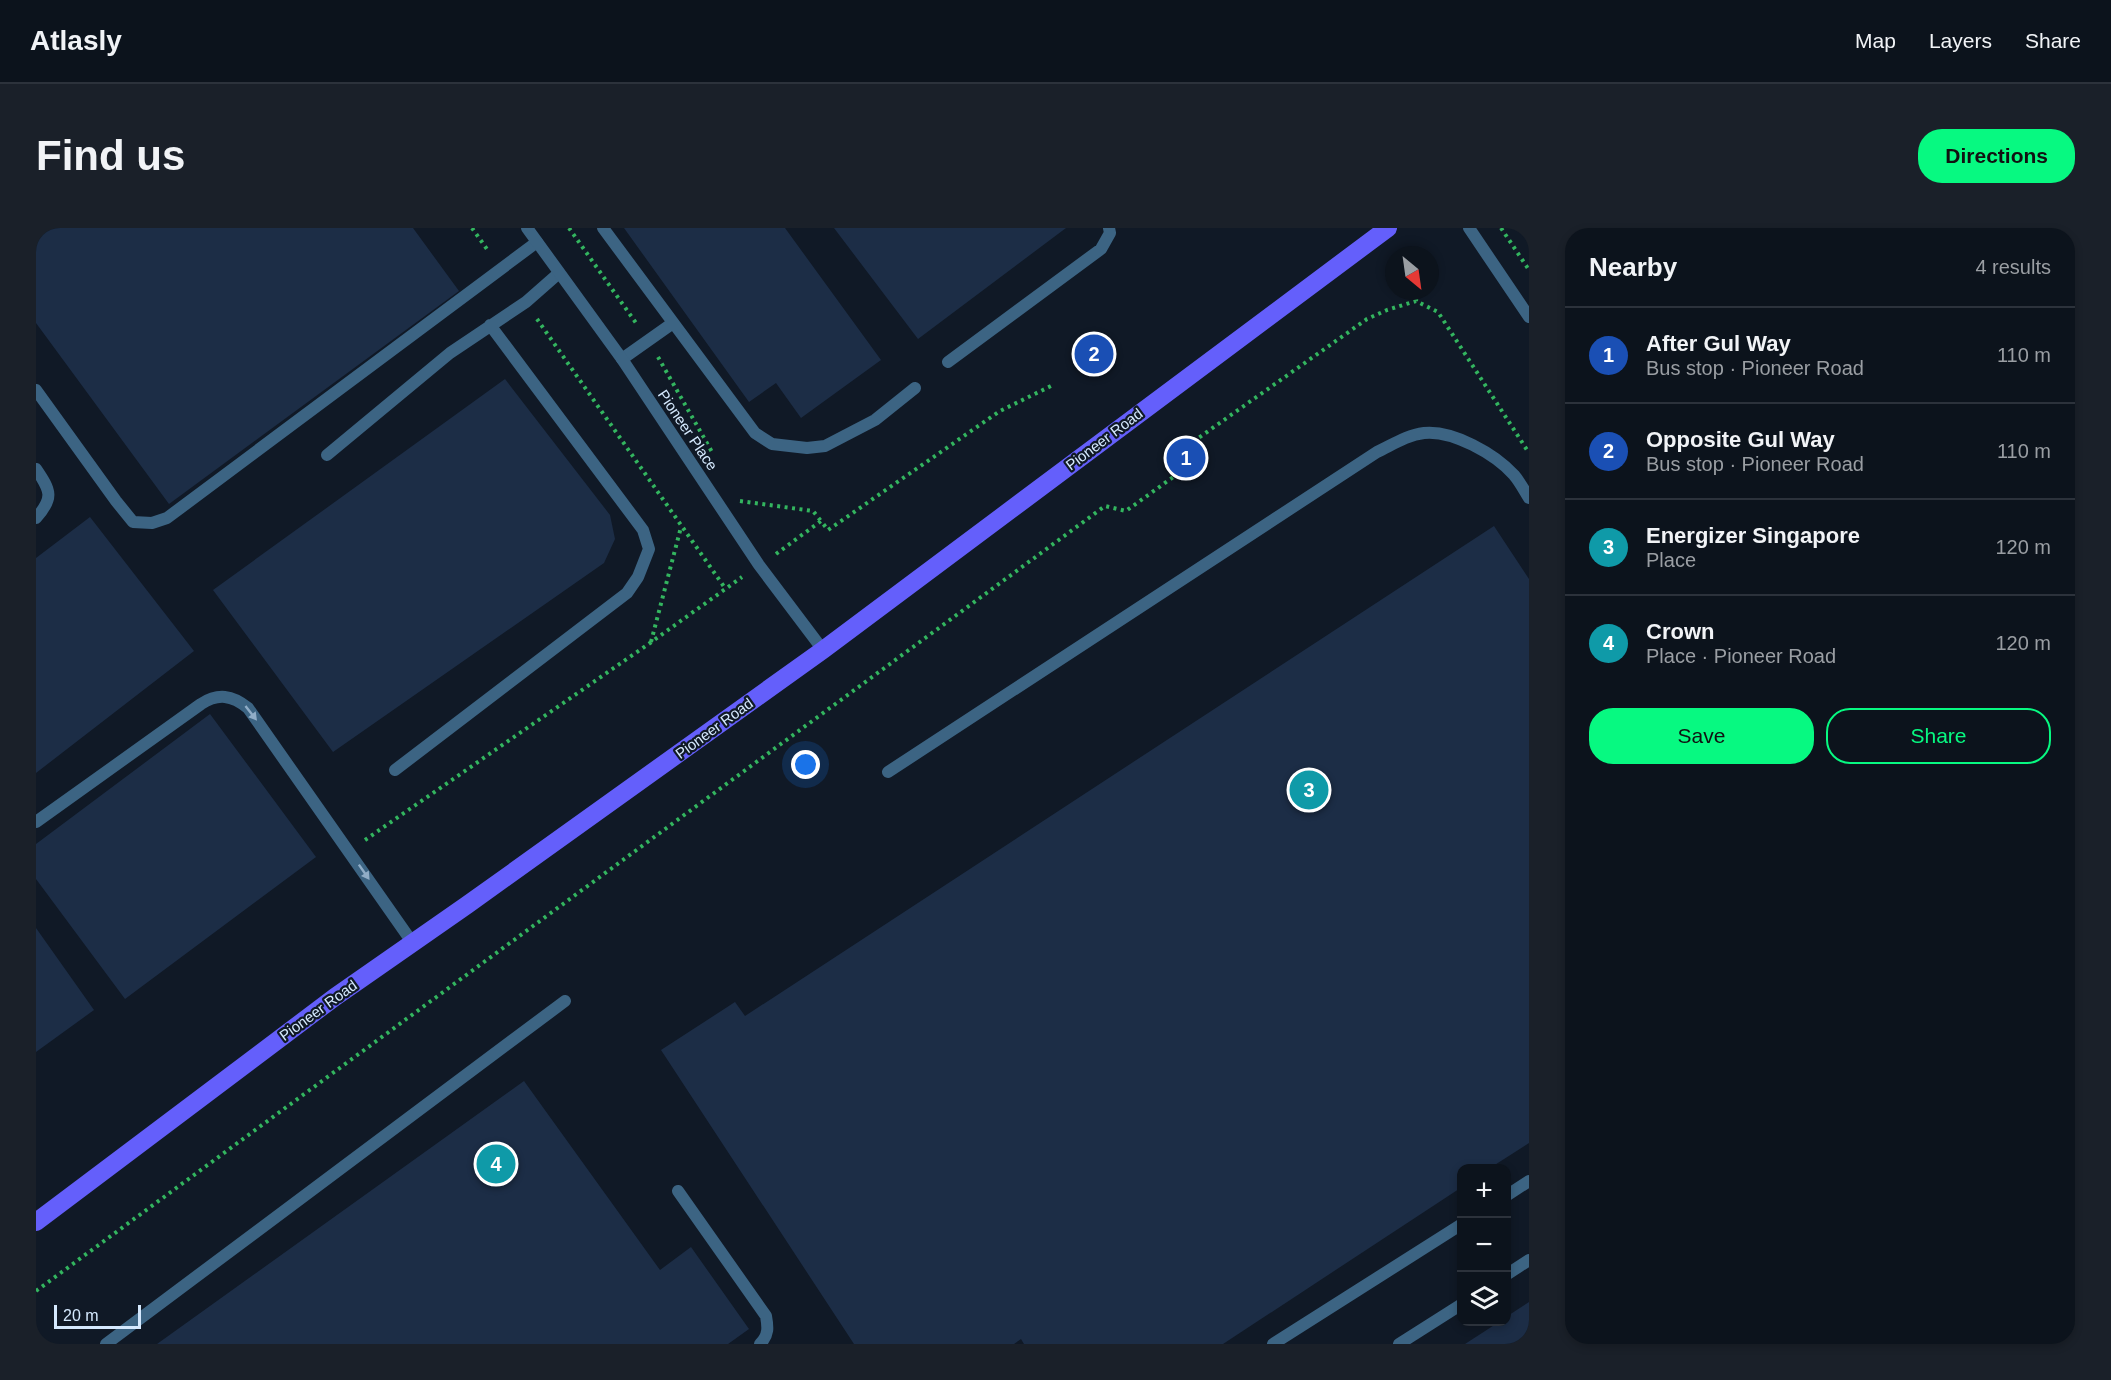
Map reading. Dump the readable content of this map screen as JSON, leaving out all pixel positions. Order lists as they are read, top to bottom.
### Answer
{
  "streets": {
    "main road": ["Pioneer Road"],
    "street": ["Pioneer Place"]
  },
  "crossings": [
    ["Pioneer Place", "Pioneer Road"]
  ],
  "scale_bar": "20 m",
  "north": "bottom right",
  "page": {
    "header": "Atlasly",
    "nav": ["Map", "Layers", "Share"],
    "buttons": [
      "Directions",
      ["Save", "Share"]
    ],
    "title": "Find us",
    "heading": ["Nearby", "4 results"],
    "list": [
      {
        "mark": "1",
        "name": "After Gul Way",
        "note": "Bus stop · Pioneer Road",
        "value": "110 m"
      },
      {
        "mark": "2",
        "name": "Opposite Gul Way",
        "note": "Bus stop · Pioneer Road",
        "value": "110 m"
      },
      {
        "mark": "3",
        "name": "Energizer Singapore",
        "note": "Place",
        "value": "120 m"
      },
      {
        "mark": "4",
        "name": "Crown",
        "note": "Place · Pioneer Road",
        "value": "120 m"
      }
    ],
    "pins": [
      "2",
      "1",
      "3",
      "4"
    ],
    "map_buttons": ["+", "−"],
    "scale": "20 m"
  }
}
